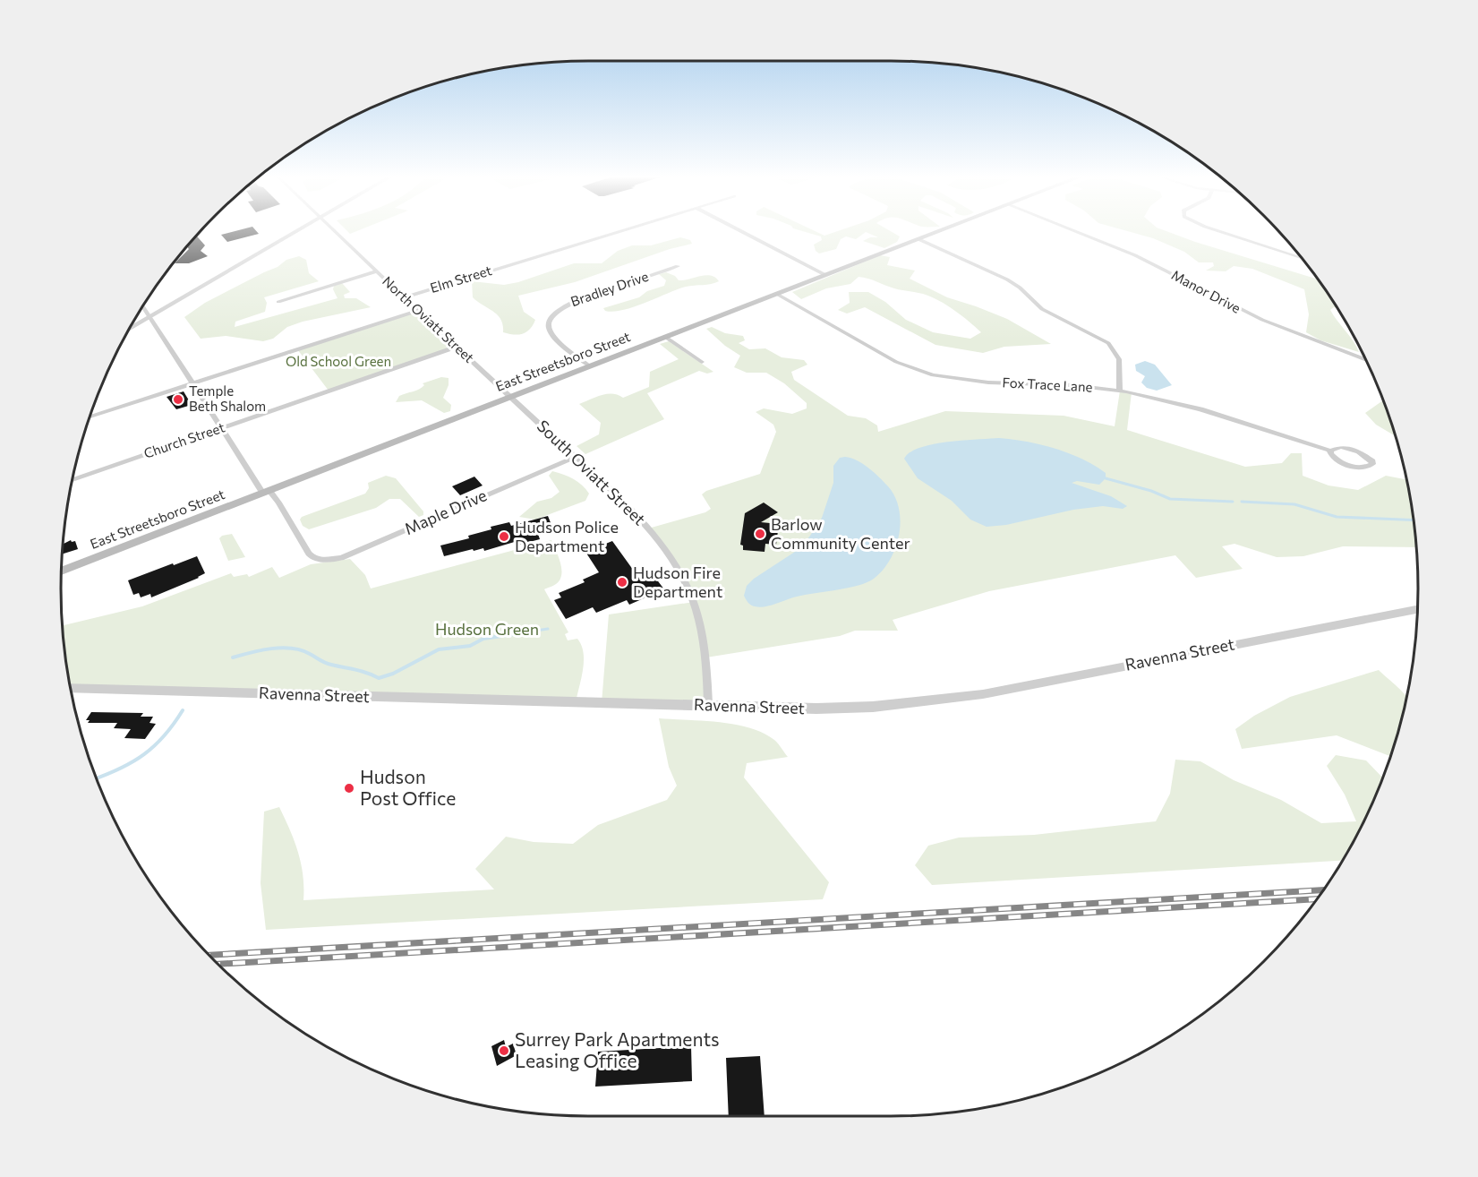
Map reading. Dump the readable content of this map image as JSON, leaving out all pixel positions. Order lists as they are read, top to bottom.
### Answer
{
  "streets": {
    "main road": ["East Streetsboro Street"],
    "street": [
      "Elm Street",
      "Bradley Drive",
      "Manor Drive",
      "North Oviatt Street",
      "Fox Trace Lane",
      "Church Street",
      "South Oviatt Street",
      "Maple Drive",
      "Ravenna Street"
    ]
  },
  "crossings": [
    ["Elm Street", "North Oviatt Street"],
    ["Bradley Drive", "East Streetsboro Street"],
    ["North Oviatt Street", "East Streetsboro Street"],
    ["North Oviatt Street", "Church Street"],
    ["North Oviatt Street", "South Oviatt Street"],
    ["East Streetsboro Street", "Fox Trace Lane"],
    ["East Streetsboro Street", "South Oviatt Street"],
    ["East Streetsboro Street", "Maple Drive"],
    ["South Oviatt Street", "Maple Drive"],
    ["South Oviatt Street", "Ravenna Street"]
  ],
  "parks": ["Old School Green", "Hudson Green"],
  "places": [
    "Temple Beth Shalom",
    "Barlow Community Center",
    "Hudson Police Department",
    "Hudson Fire Department",
    "Hudson Post Office",
    "Surrey Park Apartments Leasing Office"
  ]
}
